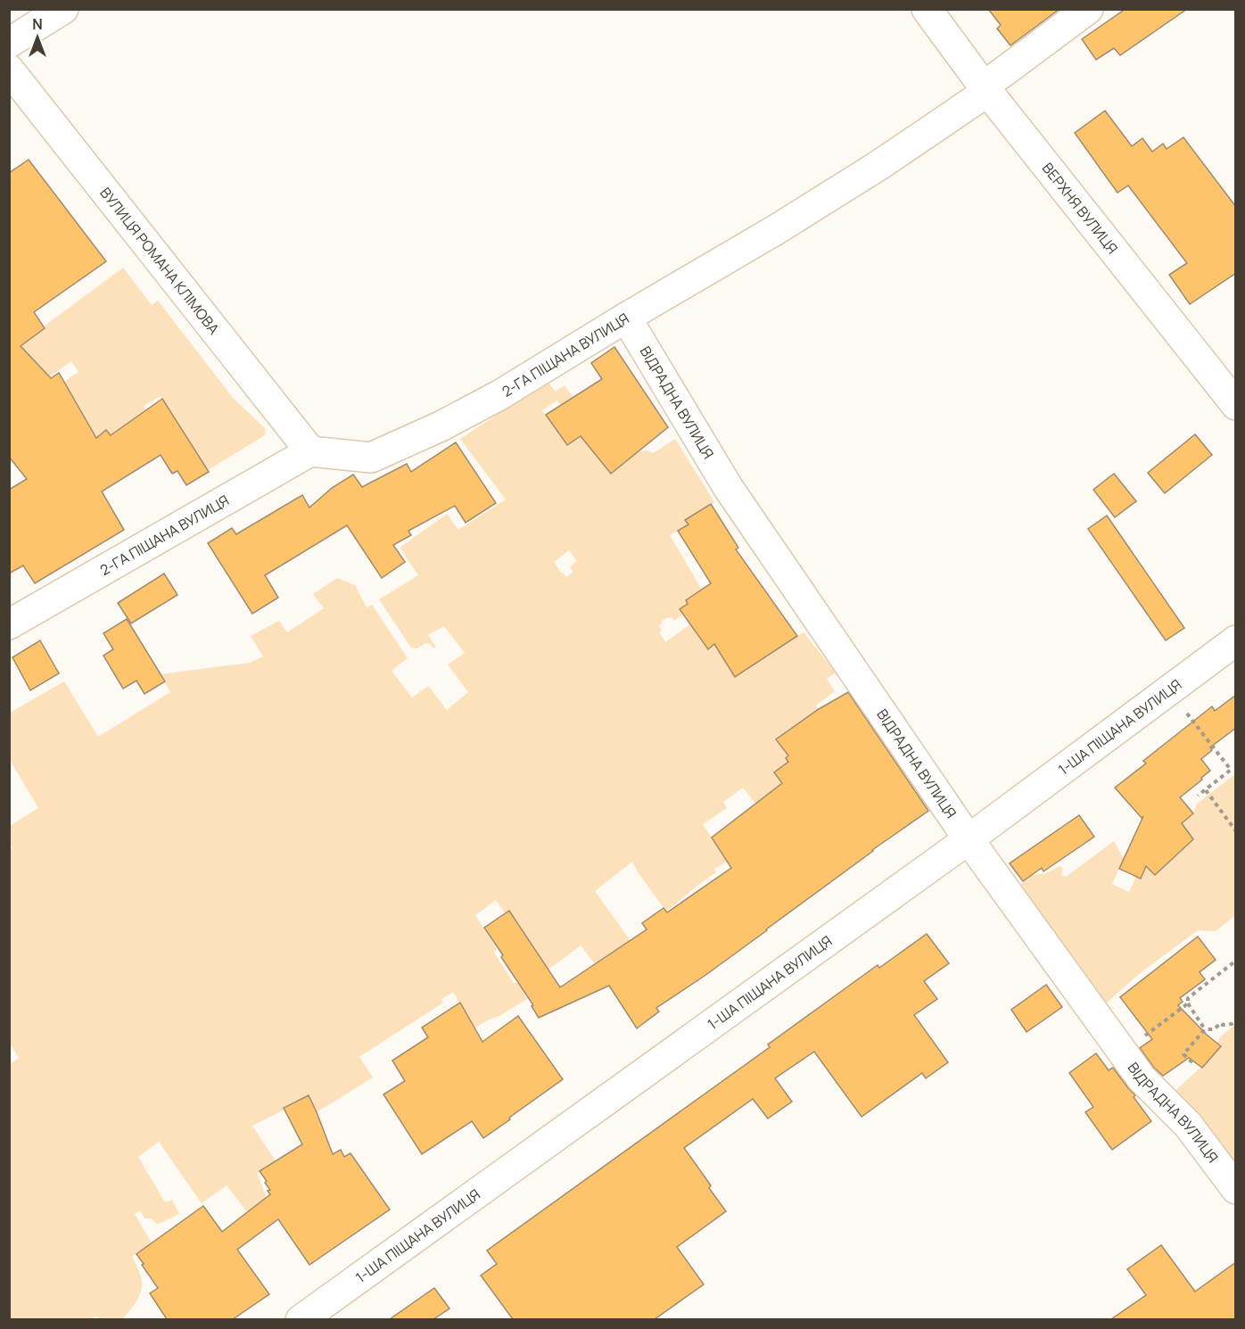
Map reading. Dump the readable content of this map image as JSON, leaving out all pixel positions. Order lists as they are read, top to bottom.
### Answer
{
  "streets": {
    "street": [
      "ВЕРХНЯ ВУЛИЦЯ",
      "ВУЛИЦЯ РОМАНА КЛІМОВА",
      "2-ГА ПІЩАНА ВУЛИЦЯ",
      "ВІДРАДНА ВУЛИЦЯ",
      "1-ША ПІЩАНА ВУЛИЦЯ"
    ]
  },
  "crossings": [
    ["ВЕРХНЯ ВУЛИЦЯ", "2-ГА ПІЩАНА ВУЛИЦЯ"],
    ["ВУЛИЦЯ РОМАНА КЛІМОВА", "2-ГА ПІЩАНА ВУЛИЦЯ"],
    ["2-ГА ПІЩАНА ВУЛИЦЯ", "ВІДРАДНА ВУЛИЦЯ"],
    ["ВІДРАДНА ВУЛИЦЯ", "1-ША ПІЩАНА ВУЛИЦЯ"]
  ],
  "north": "top"
}
